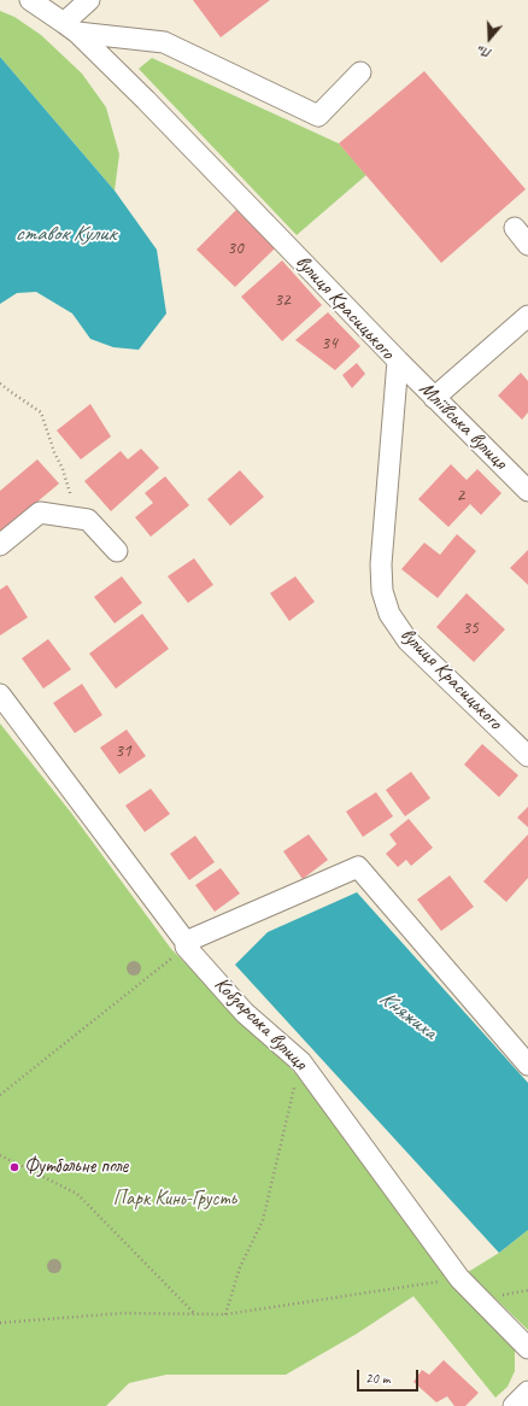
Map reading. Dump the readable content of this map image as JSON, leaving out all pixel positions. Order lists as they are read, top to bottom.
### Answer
{
  "streets": {
    "street": ["вулиця Красицького", "Мліївська вулиця", "Кобзарська вулиця"]
  },
  "crossings": [
    ["вулиця Красицького", "Мліївська вулиця"]
  ],
  "water": ["ставок Кулик", "Княжиха"],
  "parks": ["Парк Кинь-Грусть"],
  "places": ["Футбольне поле"],
  "house_numbers": [
    "30",
    "32",
    "34",
    "2",
    "35",
    "31"
  ],
  "scale_bar": "20 m",
  "north": "bottom"
}
